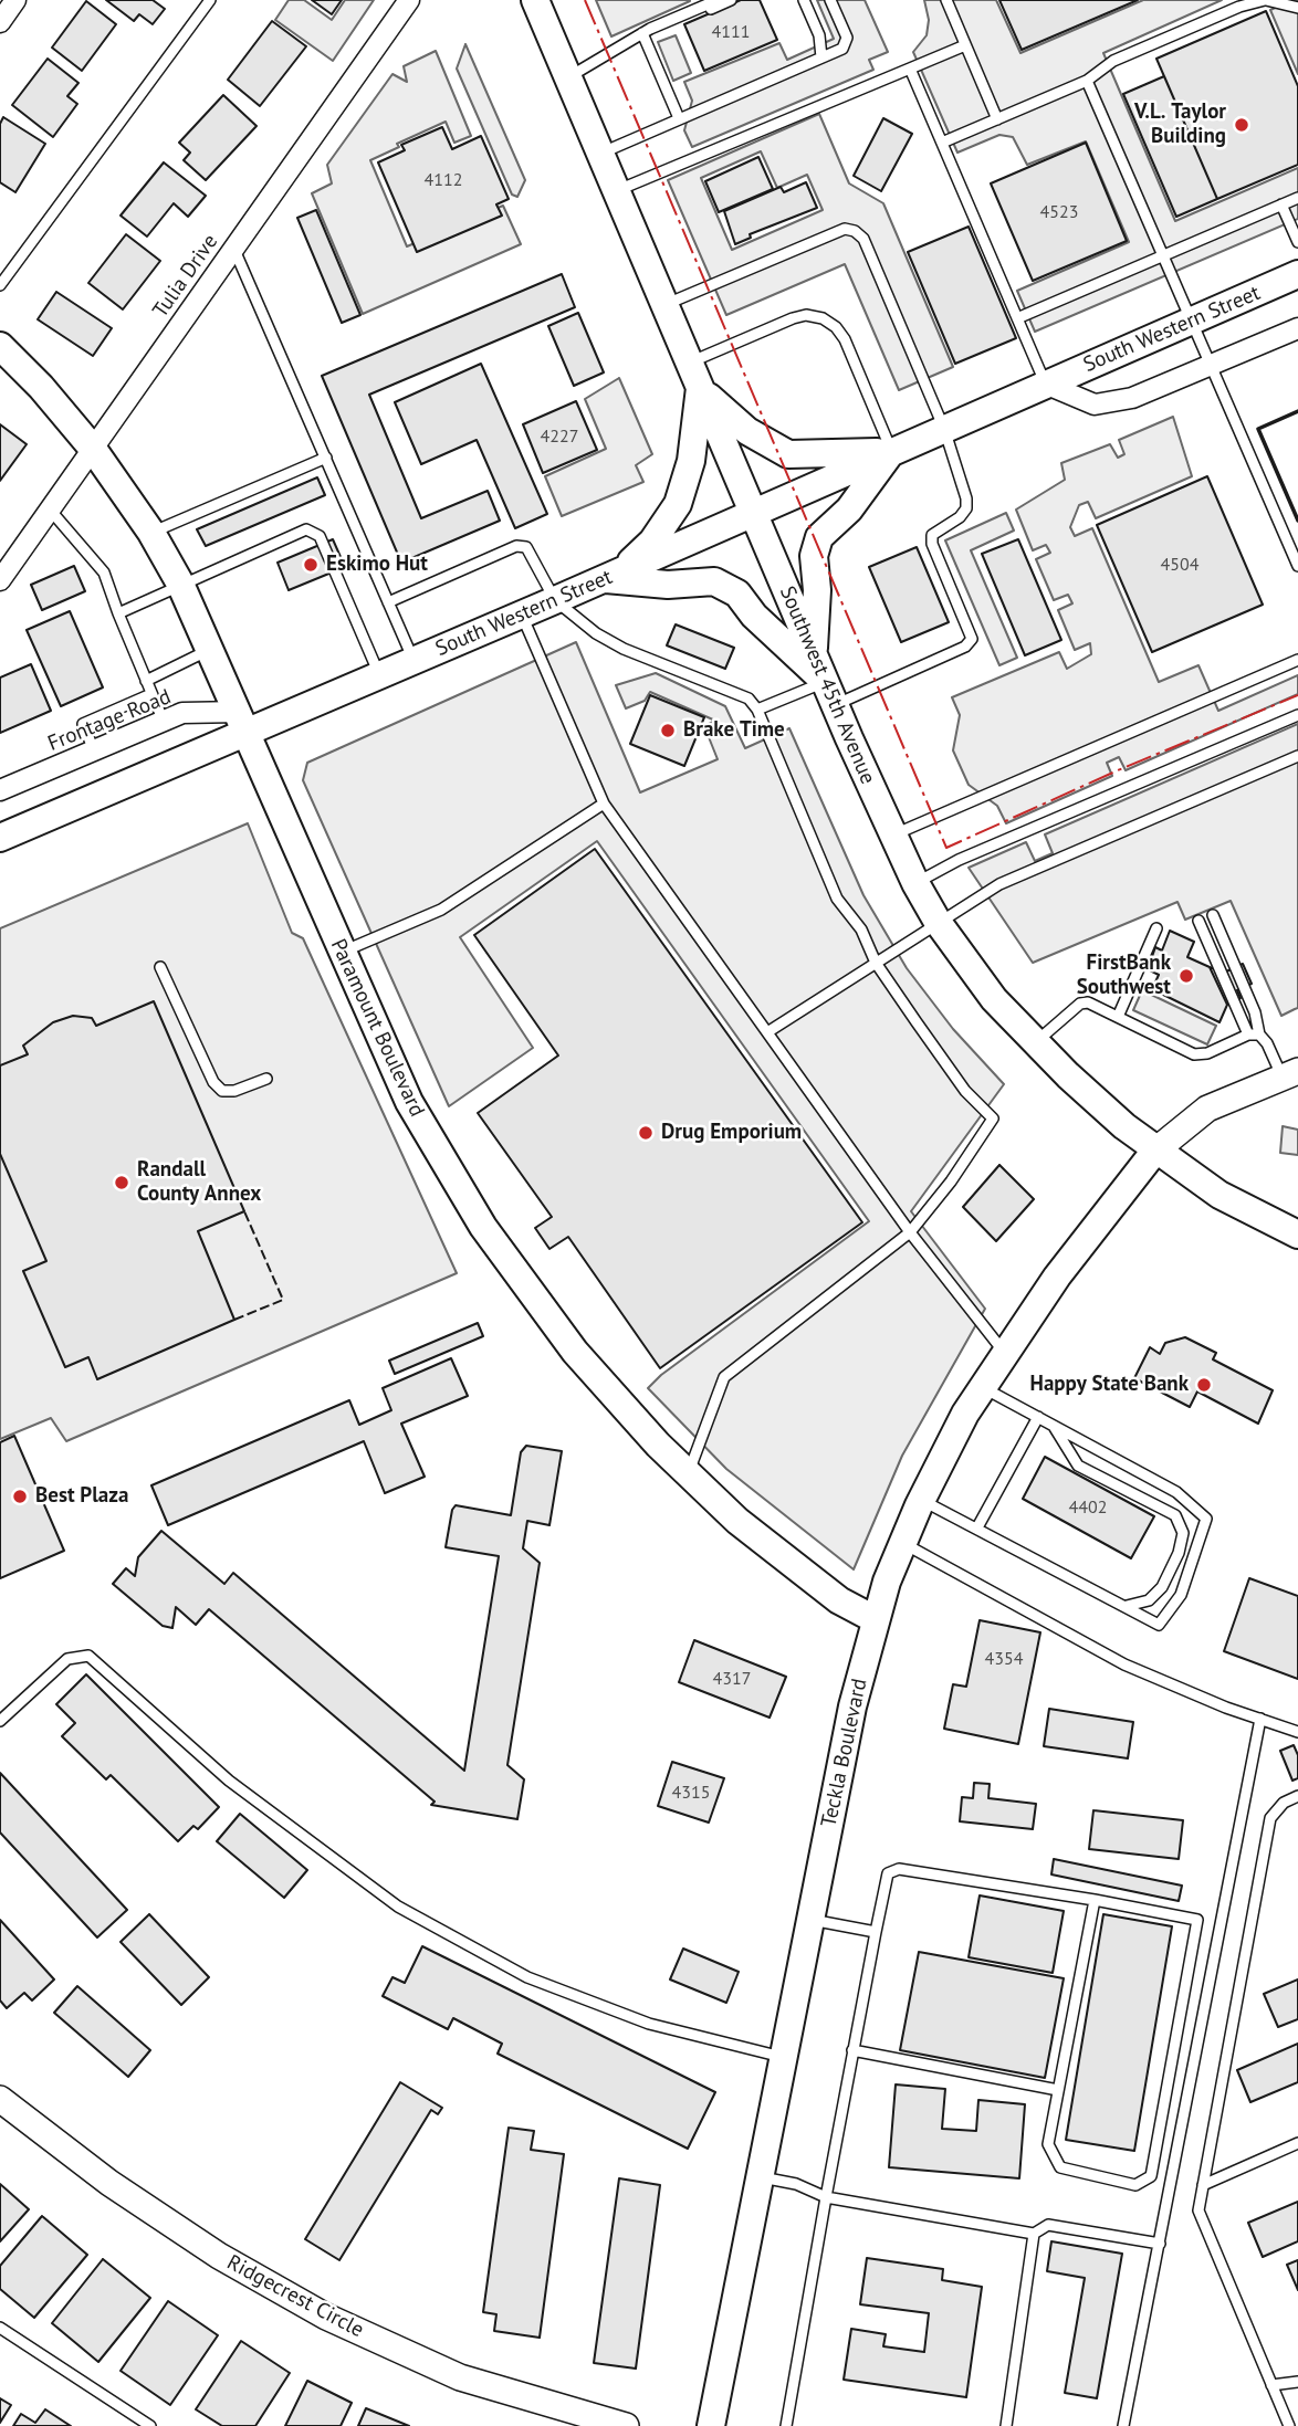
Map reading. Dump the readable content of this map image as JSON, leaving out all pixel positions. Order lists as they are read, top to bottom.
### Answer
{
  "streets": {
    "main road": [
      "South Western Street",
      "Southwest 45th Avenue",
      "Paramount Boulevard",
      "Teckla Boulevard"
    ],
    "street": ["Tulia Drive", "Frontage Road", "Ridgecrest Circle"]
  },
  "crossings": [
    ["Tulia Drive", "Paramount Boulevard"],
    ["South Western Street", "Southwest 45th Avenue"],
    ["South Western Street", "Frontage Road"],
    ["South Western Street", "Paramount Boulevard"],
    ["Southwest 45th Avenue", "Teckla Boulevard"],
    ["Frontage Road", "Paramount Boulevard"],
    ["Paramount Boulevard", "Teckla Boulevard"]
  ],
  "places": [
    "V.L. Taylor Building",
    "Eskimo Hut",
    "Brake Time",
    "FirstBank Southwest",
    "Drug Emporium",
    "Randall County Annex",
    "Happy State Bank",
    "Best Plaza"
  ],
  "house_numbers": [
    "4111",
    "4112",
    "4523",
    "4227",
    "4504",
    "4402",
    "4354",
    "4317",
    "4315"
  ]
}
